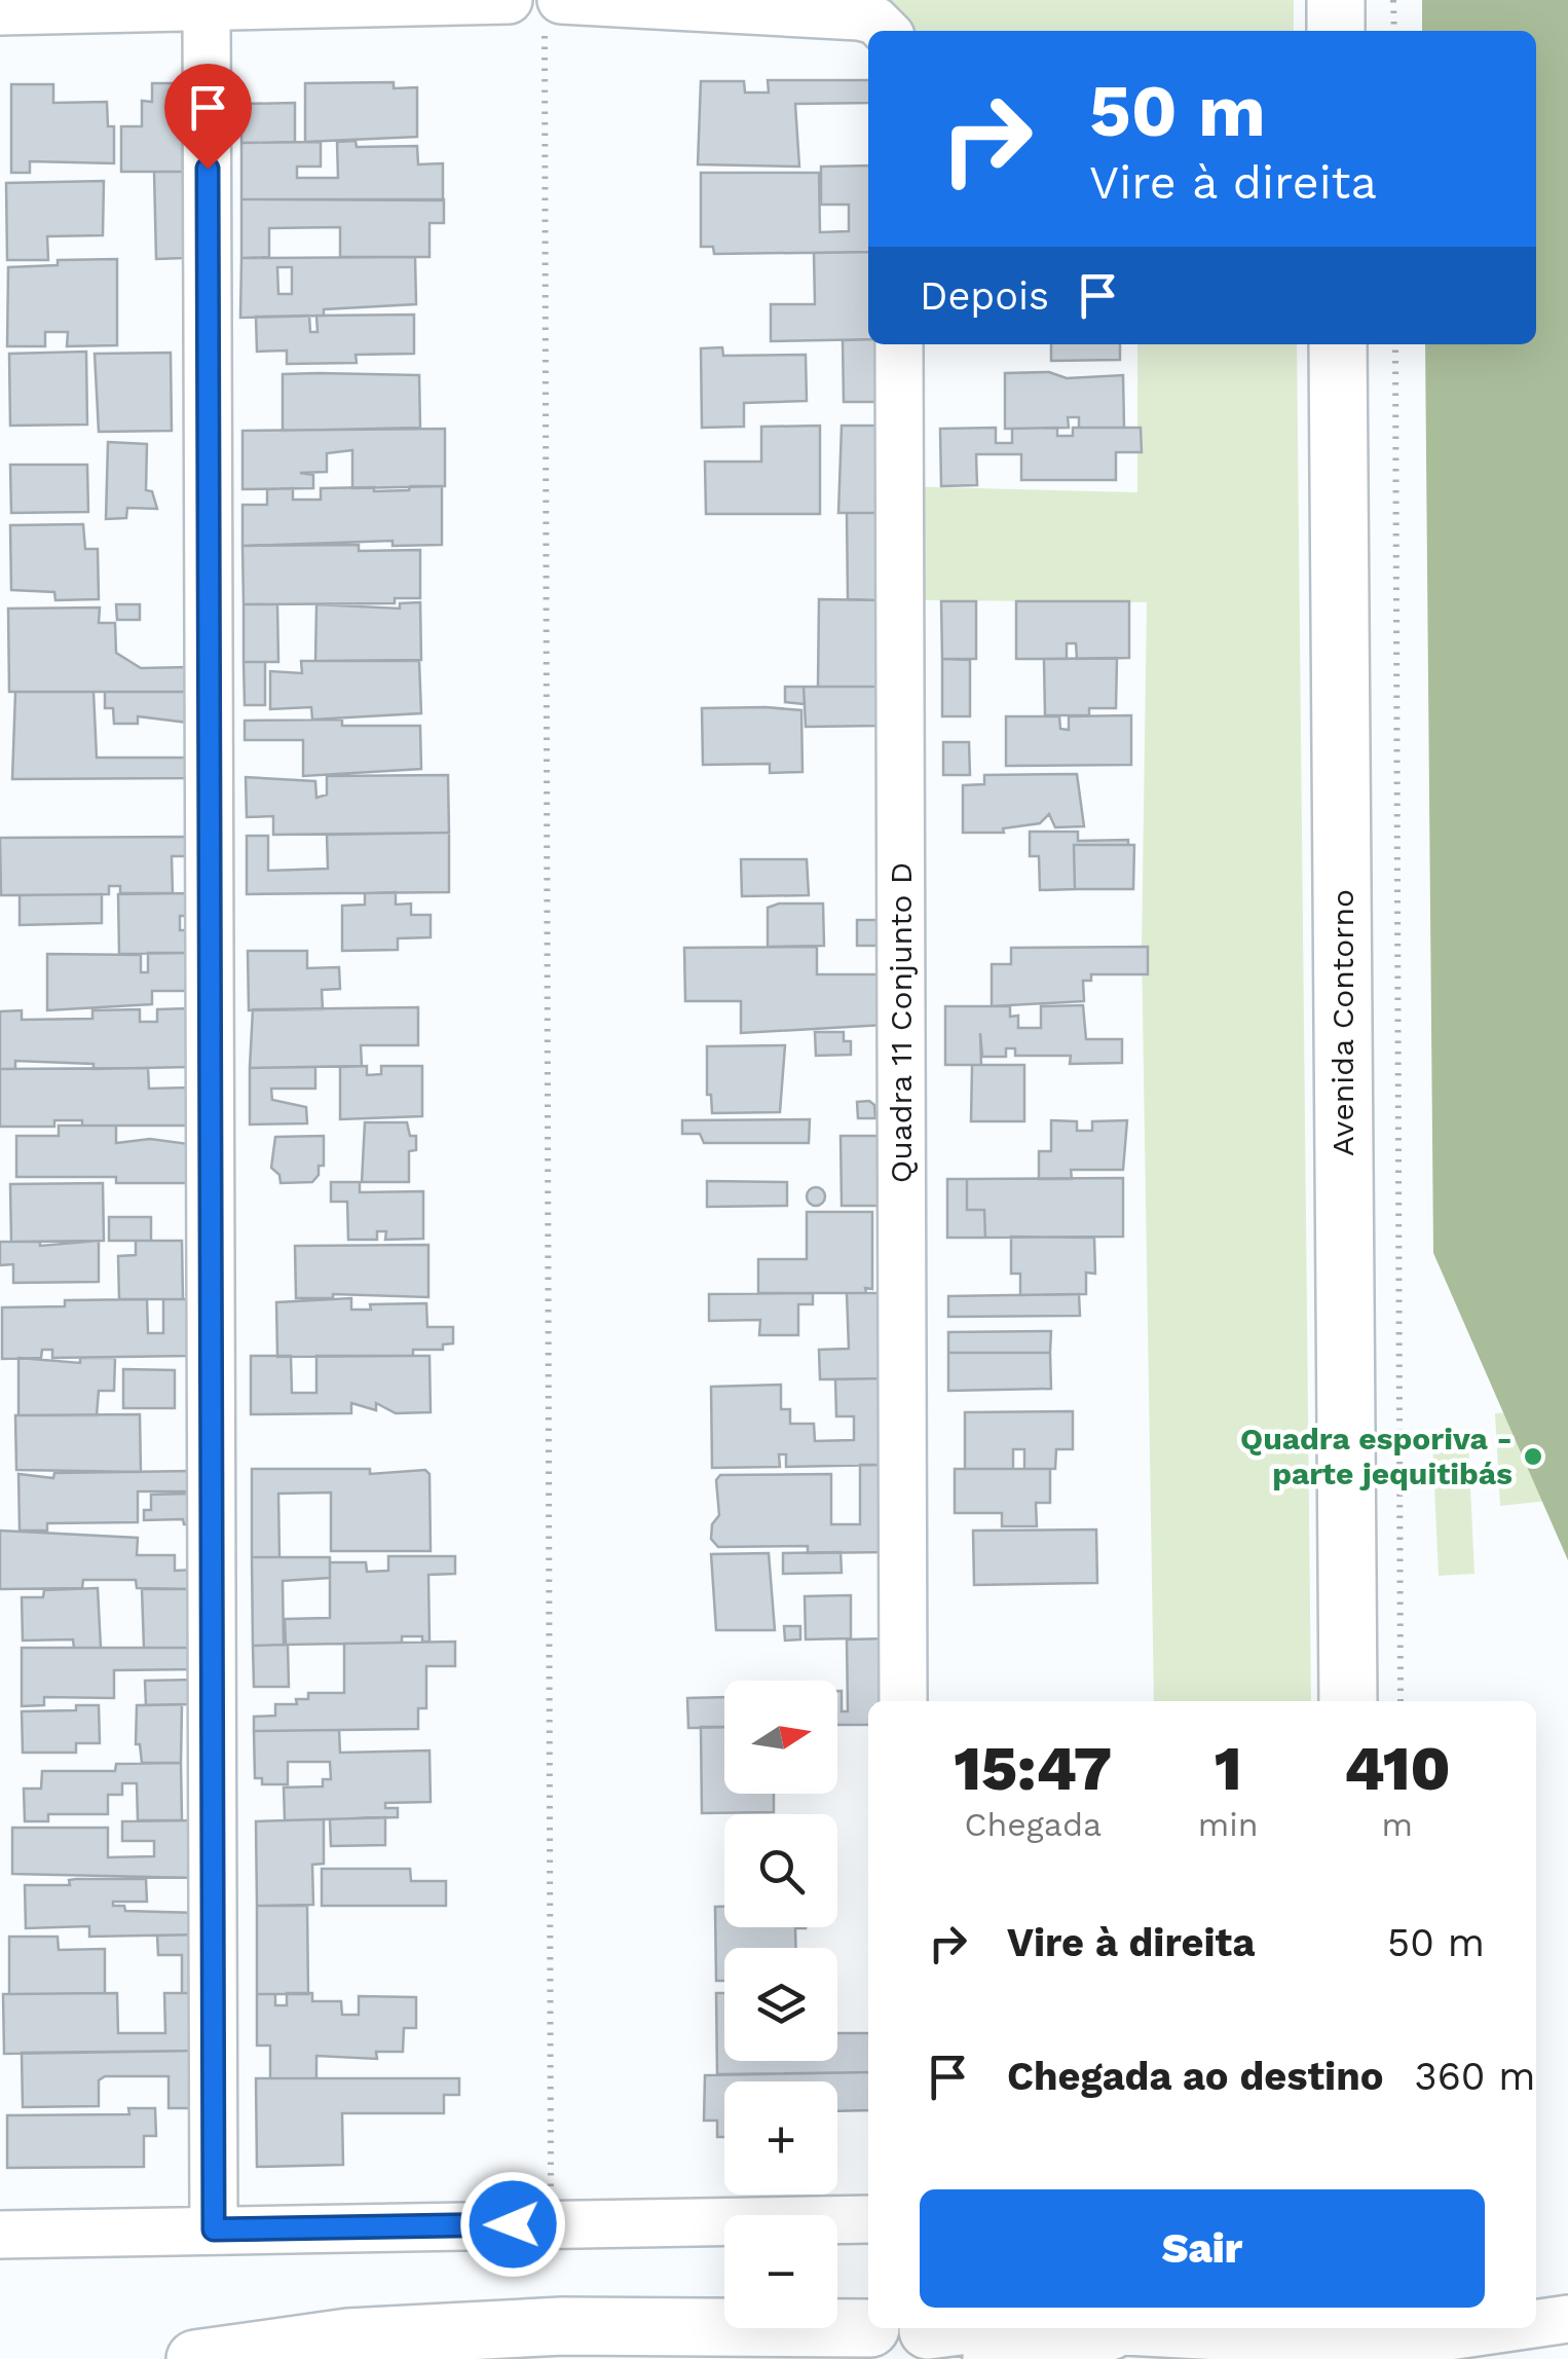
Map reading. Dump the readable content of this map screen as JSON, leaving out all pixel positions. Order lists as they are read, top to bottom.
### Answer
{
  "streets": {
    "main road": ["Avenida Contorno"],
    "street": ["Quadra 11 Conjunto D"]
  },
  "places": ["Quadra esporiva - parte jequitibás"],
  "north": "right",
  "page": {
    "turn": ["50 m", "Vire à direita"],
    "then": "Depois",
    "map_buttons": ["+", "−"],
    "eta": [
      "15:47",
      "Chegada",
      "1",
      "min",
      "410",
      "m"
    ],
    "list": [
      {
        "name": "Vire à direita",
        "value": "50 m"
      },
      {
        "name": "Chegada ao destino",
        "value": "360 m"
      }
    ],
    "buttons": "Sair"
  }
}
